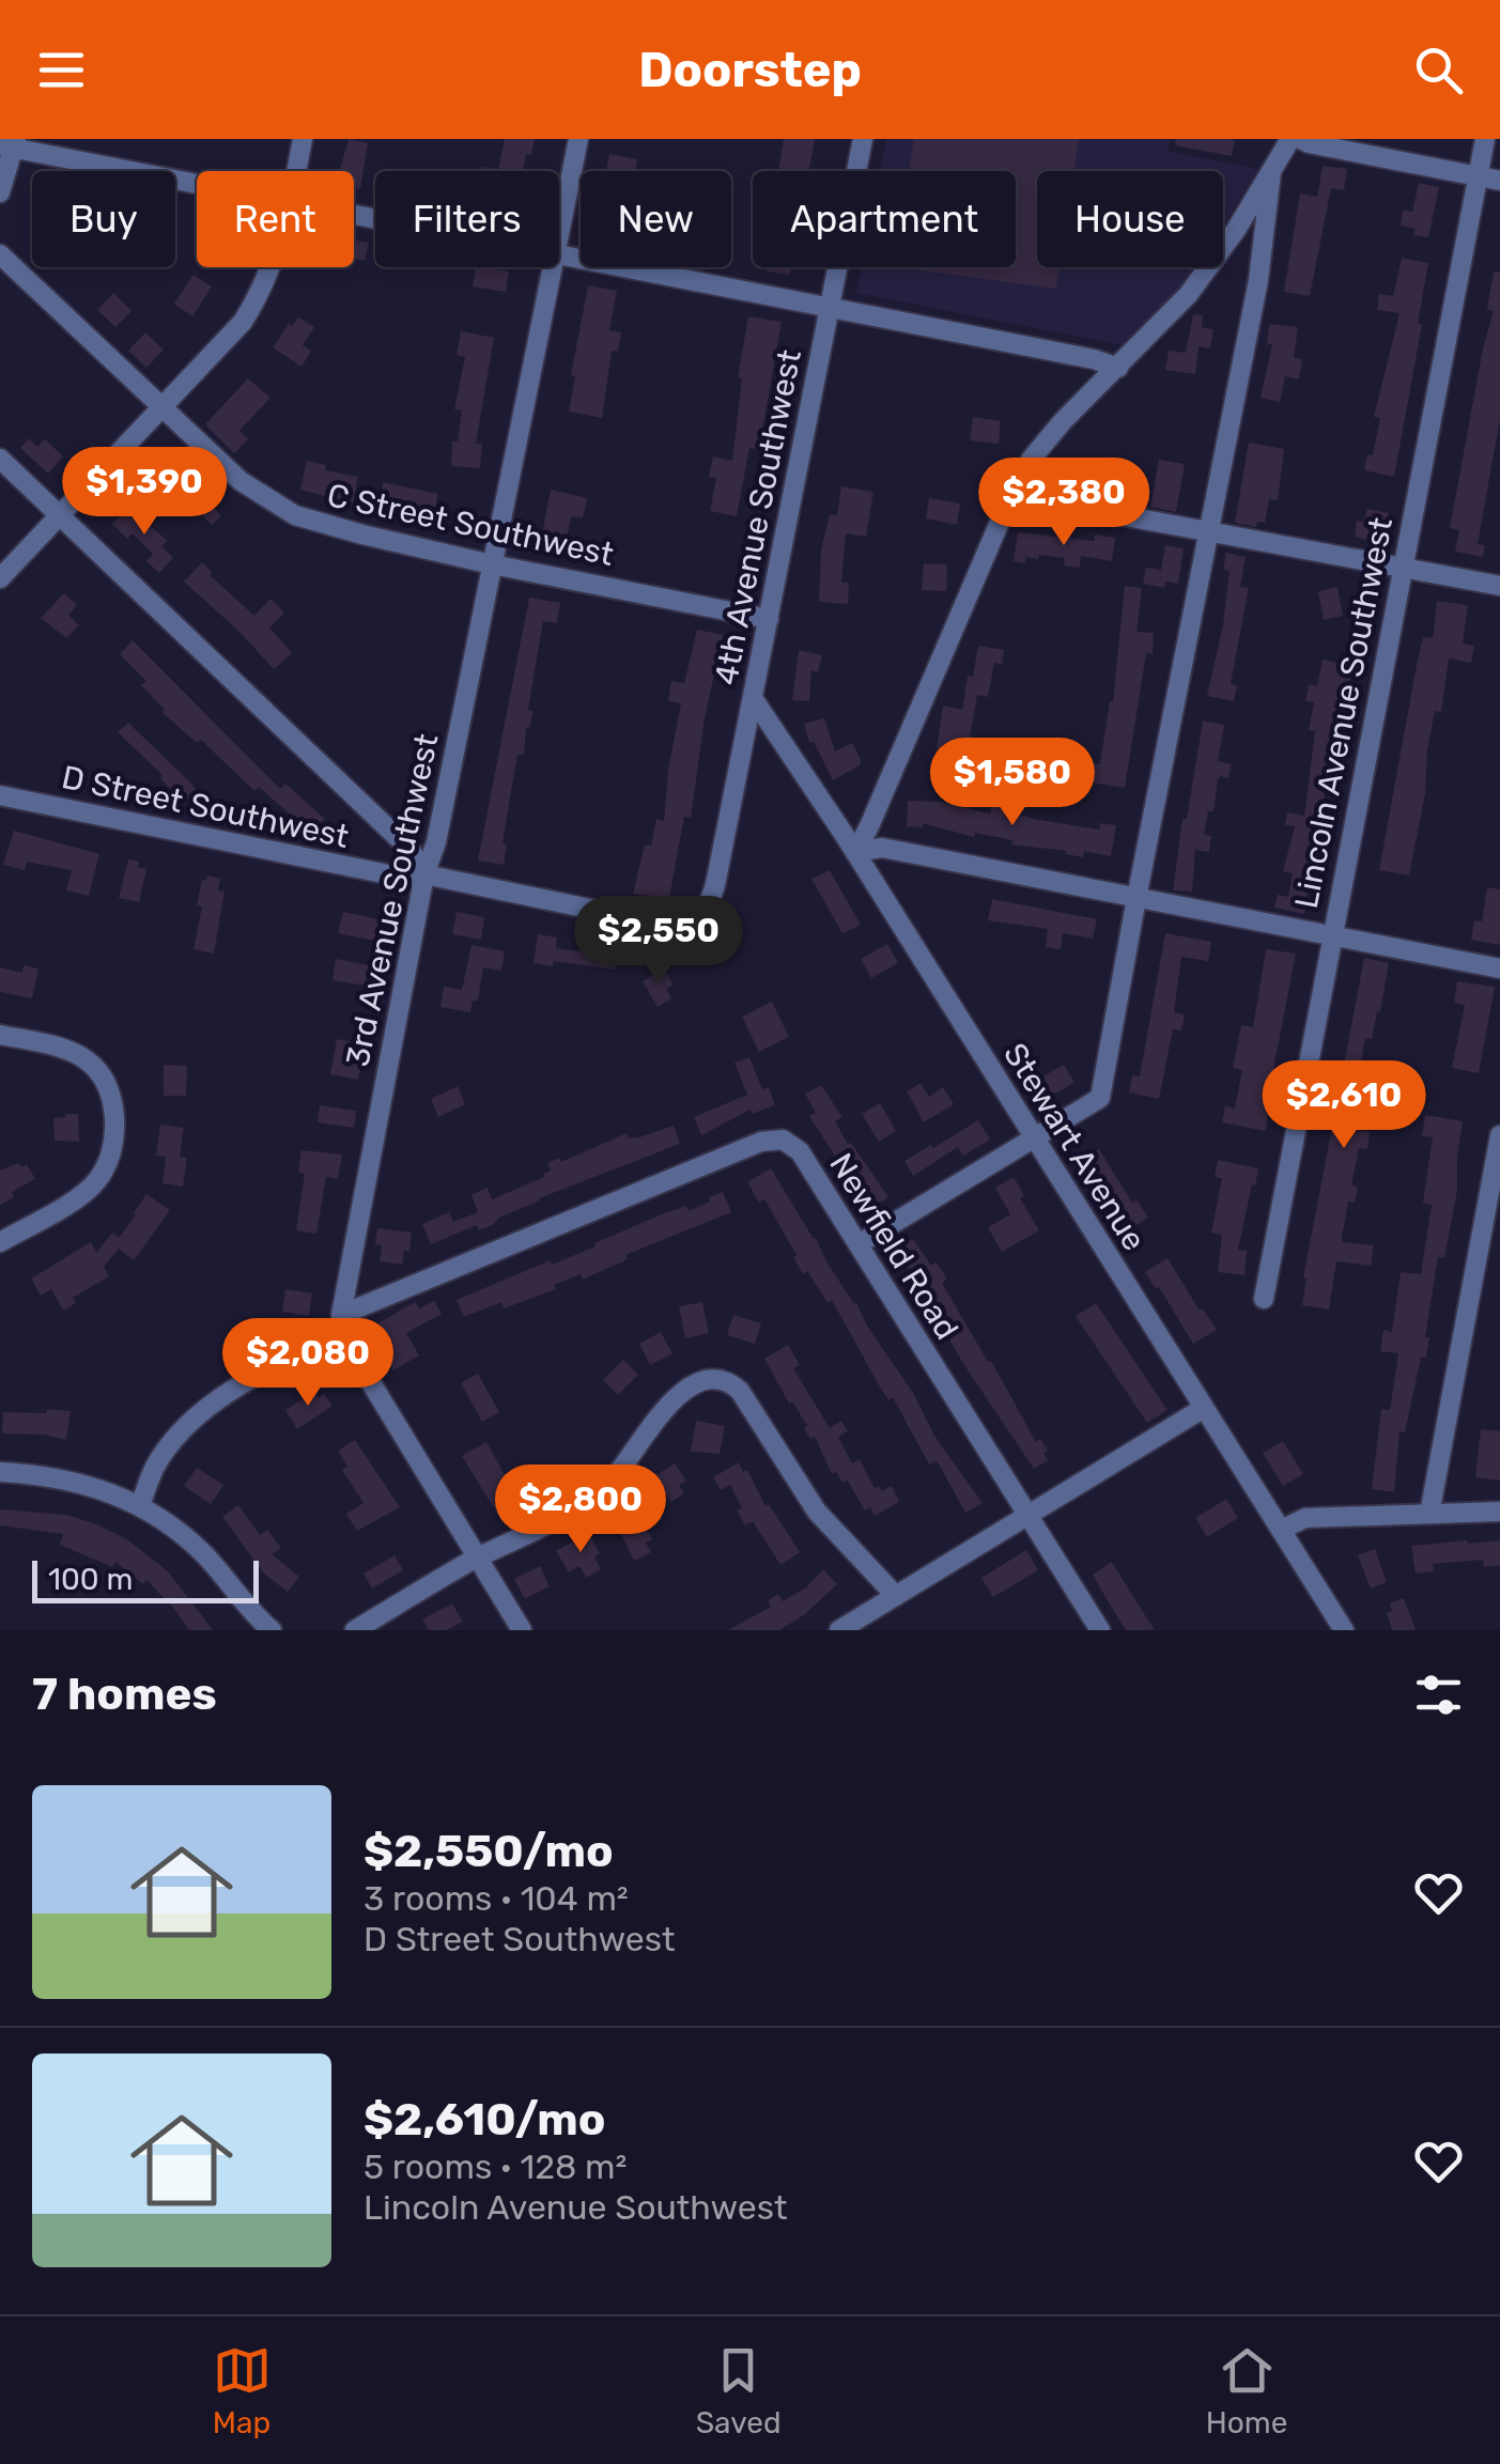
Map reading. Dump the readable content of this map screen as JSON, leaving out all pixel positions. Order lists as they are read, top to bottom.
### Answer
{
  "streets": {
    "street": [
      "4th Avenue Southwest",
      "C Street Southwest",
      "Lincoln Avenue Southwest",
      "D Street Southwest",
      "3rd Avenue Southwest",
      "Stewart Avenue",
      "Newfield Road"
    ]
  },
  "crossings": [
    ["4th Avenue Southwest", "C Street Southwest"],
    ["4th Avenue Southwest", "D Street Southwest"],
    ["4th Avenue Southwest", "Stewart Avenue"],
    ["C Street Southwest", "3rd Avenue Southwest"],
    ["D Street Southwest", "3rd Avenue Southwest"],
    ["3rd Avenue Southwest", "Newfield Road"]
  ],
  "scale_bar": "100 m",
  "page": {
    "header": "Doorstep",
    "chip": [
      "Buy",
      "Rent",
      "Filters",
      "New",
      "Apartment",
      "House"
    ],
    "price": [
      "$1,390",
      "$2,380",
      "$1,580",
      "$2,550",
      "$2,610",
      "$2,080",
      "$2,800"
    ],
    "scale": "100 m",
    "heading": "7 homes",
    "list": [
      {
        "name": "$2,550/mo",
        "note": "3 rooms · 104 m² · D Street Southwest"
      },
      {
        "name": "$2,610/mo",
        "note": "5 rooms · 128 m² · Lincoln Avenue Southwest"
      }
    ],
    "tabs": ["Map", "Saved", "Home"]
  }
}
